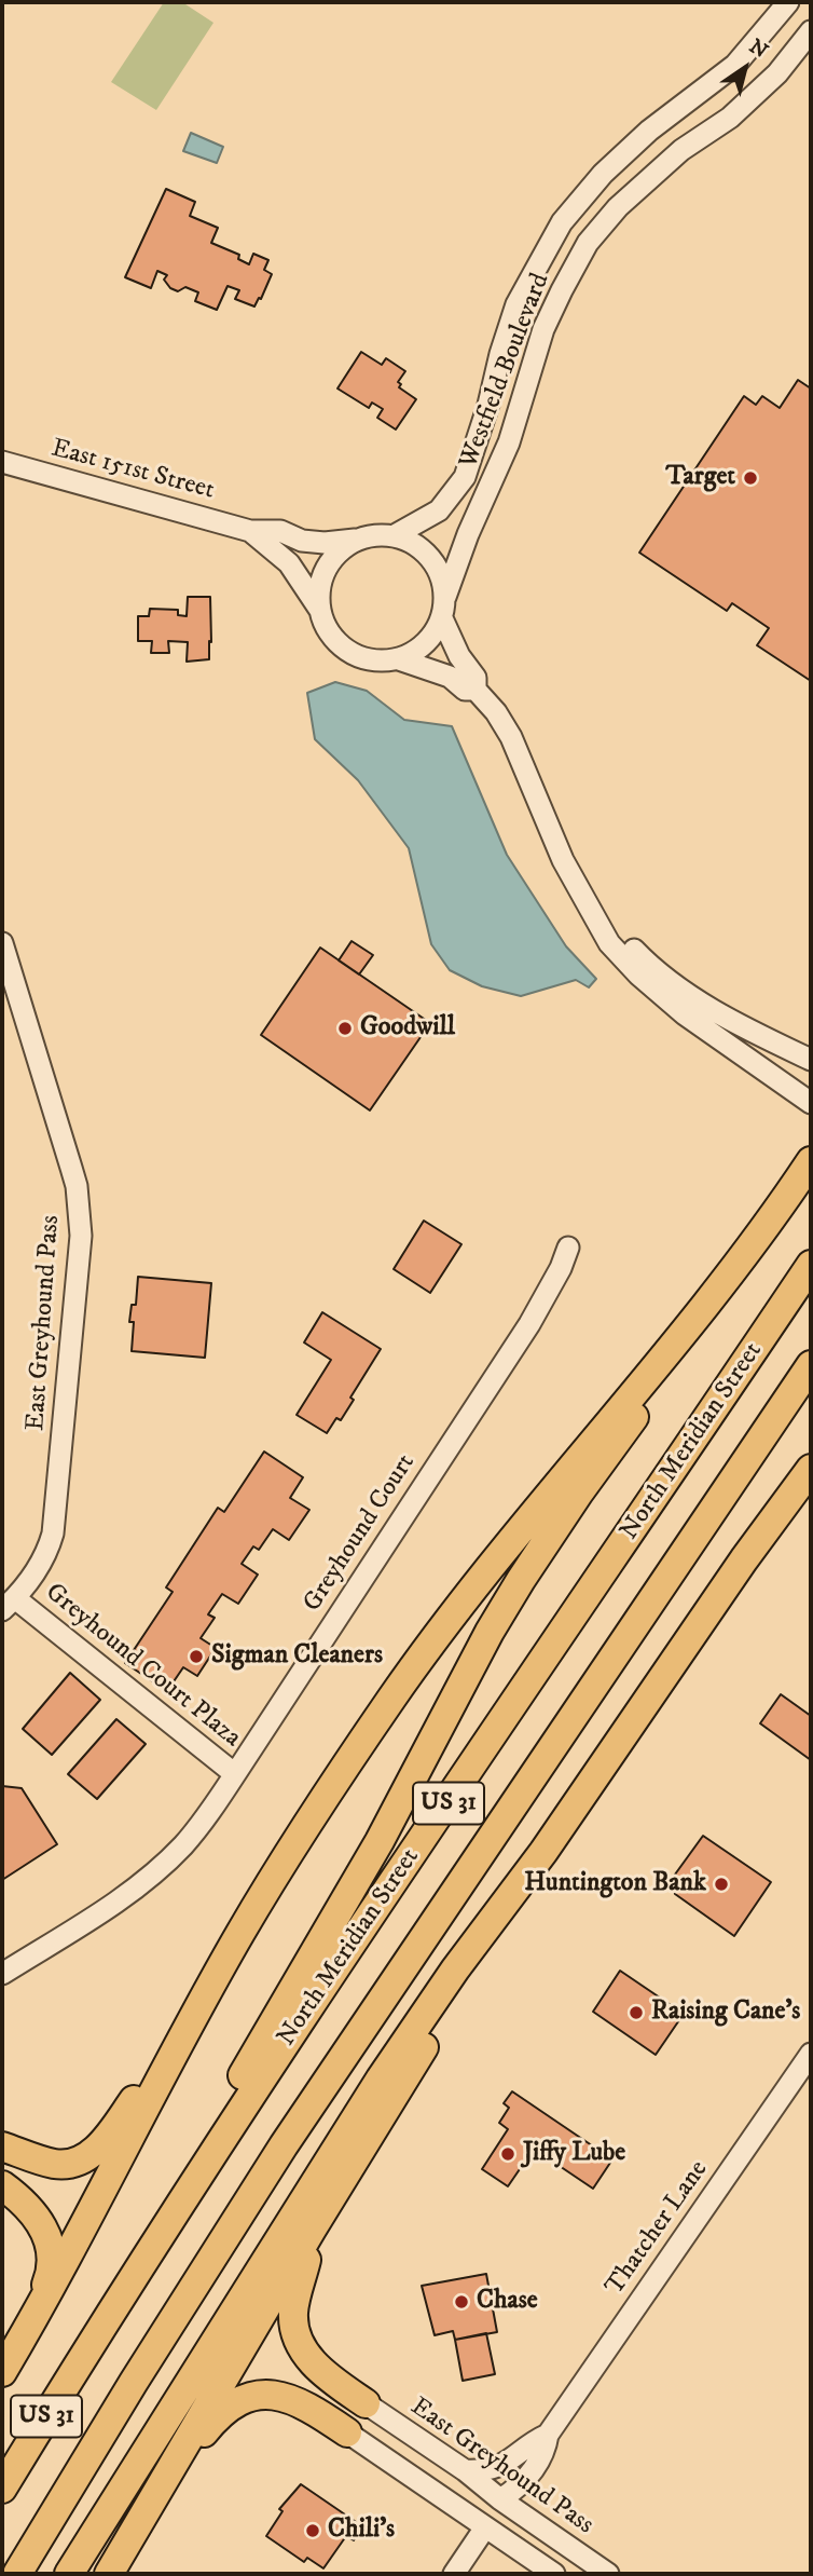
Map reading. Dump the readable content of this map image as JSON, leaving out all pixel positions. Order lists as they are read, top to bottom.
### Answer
{
  "streets": {
    "highway": ["North Meridian Street", "US 31"],
    "street": [
      "Westfield Boulevard",
      "East 151st Street",
      "East Greyhound Pass",
      "Greyhound Court",
      "Greyhound Court Plaza",
      "Thatcher Lane"
    ]
  },
  "crossings": [
    ["Westfield Boulevard", "East 151st Street"],
    ["East Greyhound Pass", "Greyhound Court Plaza"],
    ["East Greyhound Pass", "Thatcher Lane"],
    ["Greyhound Court", "Greyhound Court Plaza"]
  ],
  "places": [
    "Target",
    "Goodwill",
    "Sigman Cleaners",
    "Huntington Bank",
    "Raising Cane's",
    "Jiffy Lube",
    "Chase",
    "Chili's"
  ],
  "north": "top right"
}
